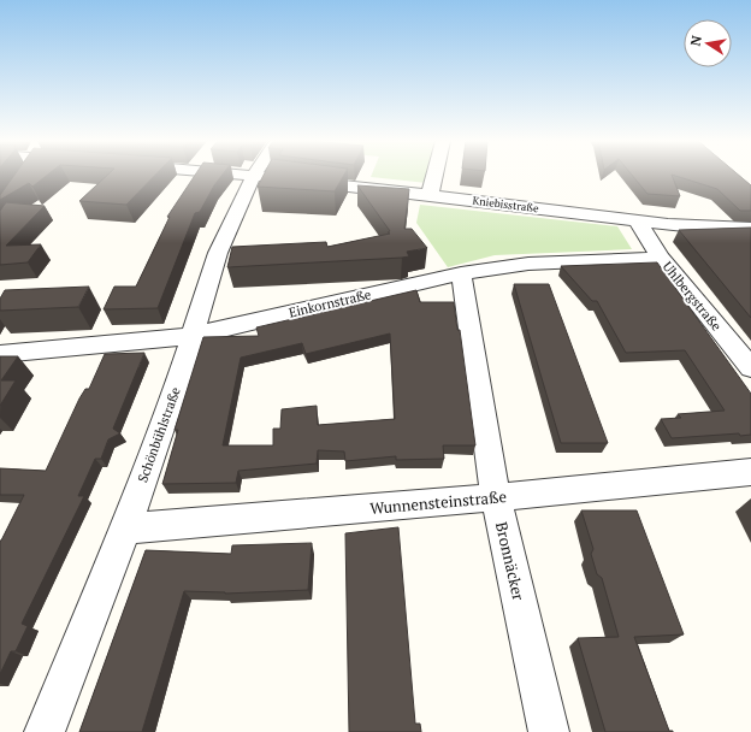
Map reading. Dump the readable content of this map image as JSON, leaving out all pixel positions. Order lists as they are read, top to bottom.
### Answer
{
  "streets": {
    "street": [
      "Kniebisstraße",
      "Uhlbergstraße",
      "Einkornstraße",
      "Schönbühlstraße",
      "Wunnensteinstraße",
      "Bronnäcker"
    ]
  },
  "crossings": [
    ["Kniebisstraße", "Uhlbergstraße"],
    ["Uhlbergstraße", "Einkornstraße"],
    ["Einkornstraße", "Schönbühlstraße"],
    ["Einkornstraße", "Bronnäcker"],
    ["Schönbühlstraße", "Wunnensteinstraße"],
    ["Wunnensteinstraße", "Bronnäcker"]
  ],
  "north": "left"
}
